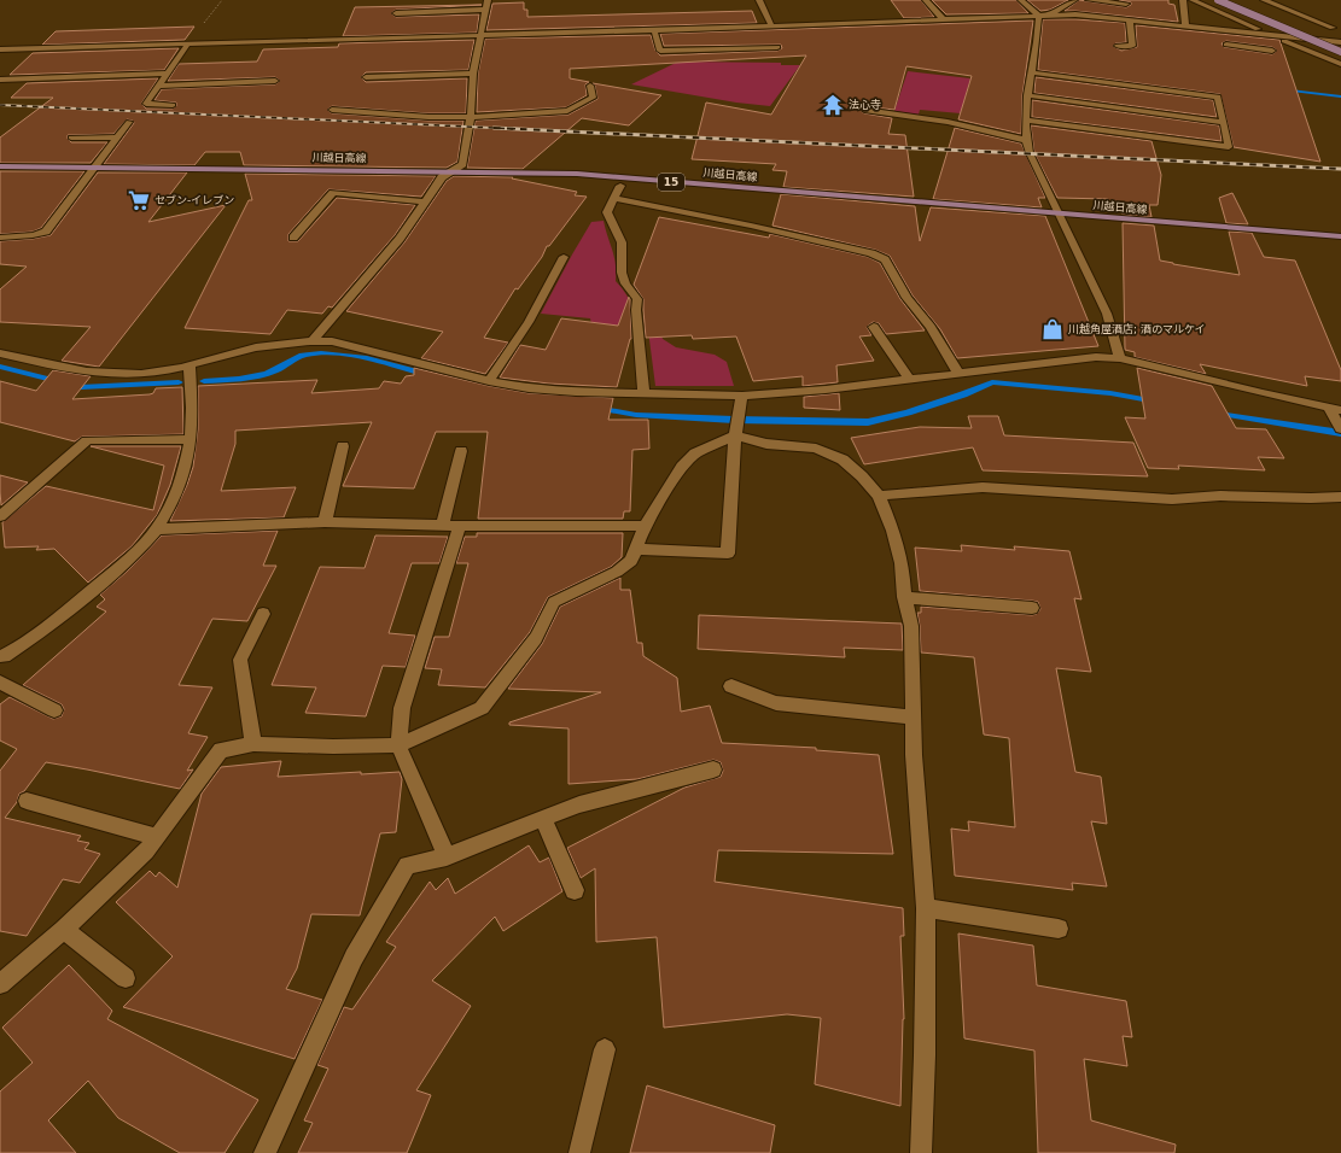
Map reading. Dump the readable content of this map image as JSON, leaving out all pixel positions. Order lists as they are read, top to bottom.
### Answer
{
  "streets": {
    "main road": ["川越日高線", "15"]
  },
  "places": {
    "temple": ["法心寺"],
    "supermarket": ["セブン-イレブン"],
    "shop": ["川越角屋酒店; 酒のマルケイ"]
  }
}
